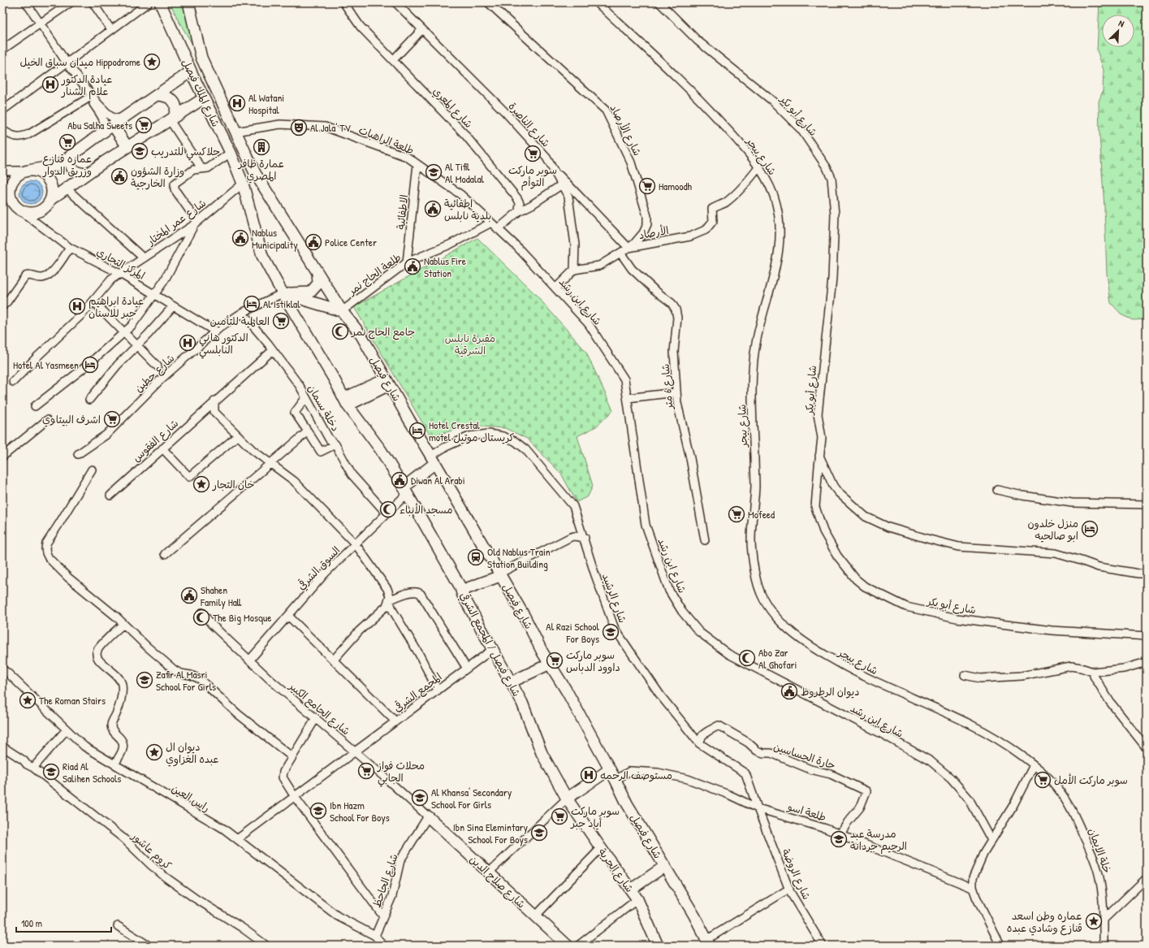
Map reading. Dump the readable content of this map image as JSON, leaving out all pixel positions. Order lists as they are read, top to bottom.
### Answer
{
  "streets": {
    "main road": [
      "شارع الملك فيصل",
      "شارع فيصل",
      "شارع فيصل / المجمع الشرقي",
      "شارع الحرية",
      "شارع صلاح الدين"
    ],
    "street": [
      "شارع المعري",
      "شارع أبو بكر",
      "شارع الناصرة",
      "شارع الأرصاد",
      "طلعة الراهبات",
      "شارع بيجر",
      "الاطفائية",
      "شارع عمر المختار",
      "الأرصاد",
      "المركز التجاري",
      "طلعة الحاج نمر",
      "شارع ابن رشد",
      "شارع حطين",
      "شارع 6 متر",
      "دخلة بسمان",
      "شارع الفقوس",
      "السوق الشرقي",
      "شارع الرشيد",
      "المجمع الشرقي",
      "شارع الجامع الكبير",
      "حارة الحساسين",
      "راس العين",
      "طلعة اسو",
      "كروم عاشور",
      "خلة الايمان",
      "شارع الروضة",
      "شارع الجاحظ"
    ]
  },
  "crossings": [
    ["شارع الملك فيصل", "طلعة الراهبات"],
    ["شارع الملك فيصل", "شارع عمر المختار"],
    ["شارع الملك فيصل", "شارع حطين"],
    ["شارع الملك فيصل", "شارع فيصل"],
    ["شارع الملك فيصل", "شارع فيصل / المجمع الشرقي"],
    ["شارع الناصرة", "شارع الأرصاد"],
    ["شارع الناصرة", "الأرصاد"],
    ["شارع الأرصاد", "الأرصاد"],
    ["شارع الأرصاد", "شارع 6 متر"],
    ["طلعة الراهبات", "الاطفائية"],
    ["طلعة الراهبات", "طلعة الحاج نمر"],
    ["طلعة الراهبات", "شارع ابن رشد"],
    ["شارع بيجر", "الأرصاد"],
    ["شارع بيجر", "خلة الايمان"],
    ["الاطفائية", "طلعة الحاج نمر"],
    ["شارع عمر المختار", "المركز التجاري"],
    ["المركز التجاري", "شارع حطين"],
    ["طلعة الحاج نمر", "شارع ابن رشد"],
    ["طلعة الحاج نمر", "شارع فيصل"],
    ["شارع حطين", "دخلة بسمان"],
    ["شارع حطين", "شارع فيصل / المجمع الشرقي"],
    ["شارع فيصل", "شارع الرشيد"],
    ["شارع فيصل", "طلعة اسو"],
    ["دخلة بسمان", "شارع الفقوس"],
    ["دخلة بسمان", "السوق الشرقي"],
    ["السوق الشرقي", "شارع فيصل / المجمع الشرقي"],
    ["السوق الشرقي", "شارع الجامع الكبير"],
    ["شارع الرشيد", "حارة الحساسين"],
    ["شارع الرشيد", "طلعة اسو"],
    ["شارع الرشيد", "شارع الروضة"],
    ["شارع فيصل / المجمع الشرقي", "المجمع الشرقي"],
    ["شارع فيصل / المجمع الشرقي", "شارع الحرية"],
    ["المجمع الشرقي", "شارع الجامع الكبير"],
    ["المجمع الشرقي", "راس العين"],
    ["شارع الجامع الكبير", "شارع الجاحظ"],
    ["شارع الجامع الكبير", "شارع صلاح الدين"],
    ["حارة الحساسين", "طلعة اسو"],
    ["راس العين", "شارع الجاحظ"],
    ["طلعة اسو", "شارع الروضة"],
    ["شارع الجاحظ", "شارع صلاح الدين"]
  ],
  "parks": ["مقبرة نابلس الشرقية"],
  "places": {
    "place": [
      "ميدان سباق الخيل Hippodrome",
      "خان التجار",
      "The Roman Stairs",
      "ديوان ال عبده الغزاوي",
      "عماره وطن اسعد قنازع وشادي عبده"
    ],
    "hospital": [
      "عيادة الدكتور علام الشنار",
      "Al Watani Hospital",
      "عيادة ابراهيم جبر للاسنان",
      "الدكتور هاني النابلسي",
      "مستوصف الرحمه"
    ],
    "supermarket": [
      "Abu Salha Sweets",
      "عماره قنازع وزريق الدوار",
      "سوبر ماركت التوأم",
      "Hamoodh",
      "العالمية للتأمين",
      "اشرف البيتاوي",
      "Mofeed",
      "سوبر ماركت داوود الدباس",
      "محلات فواز الجابي",
      "سوبر ماركت الأمل",
      "سوبر ماركت أياد جبر"
    ],
    "theatre": ["Al Jala' TV"],
    "building": ["عمارة ظافر المصري"],
    "school or university": [
      "جلاكسي للتدريب",
      "Al Tifil Al Modalal",
      "Al Razi School For Boys",
      "Zafir Al Masri School For Girls",
      "Riad Al Salihen Schools",
      "Al Khansa' Secondary School For Girls",
      "Ibn Hazm School For Boys",
      "Ibn Sina Elemintary School For Boys",
      "مدرسة عبد الرحيم جردانة"
    ],
    "public building": [
      "وزارة الشؤون الخارجية",
      "اطفائية بلدية نابلس",
      "Nablus Municipality",
      "Police Center",
      "Nablus Fire Station",
      "Diwan Al Arabi",
      "Shahen Family Hall",
      "ديوان الرطروط"
    ],
    "hotel": [
      "Al Istiklal",
      "Hotel Al Yasmeen",
      "Hotel Crestal motel كريستال موتيل",
      "منزل خلدون ابو صالحيه"
    ],
    "mosque": [
      "جامع الحاج نمر",
      "مسجد الأنباء",
      "The Big Mosque",
      "Abo Zar Al Ghofari"
    ],
    "station": ["Old Nablus Train Station Building"]
  },
  "scale_bar": "100 m",
  "north": "top right"
}
